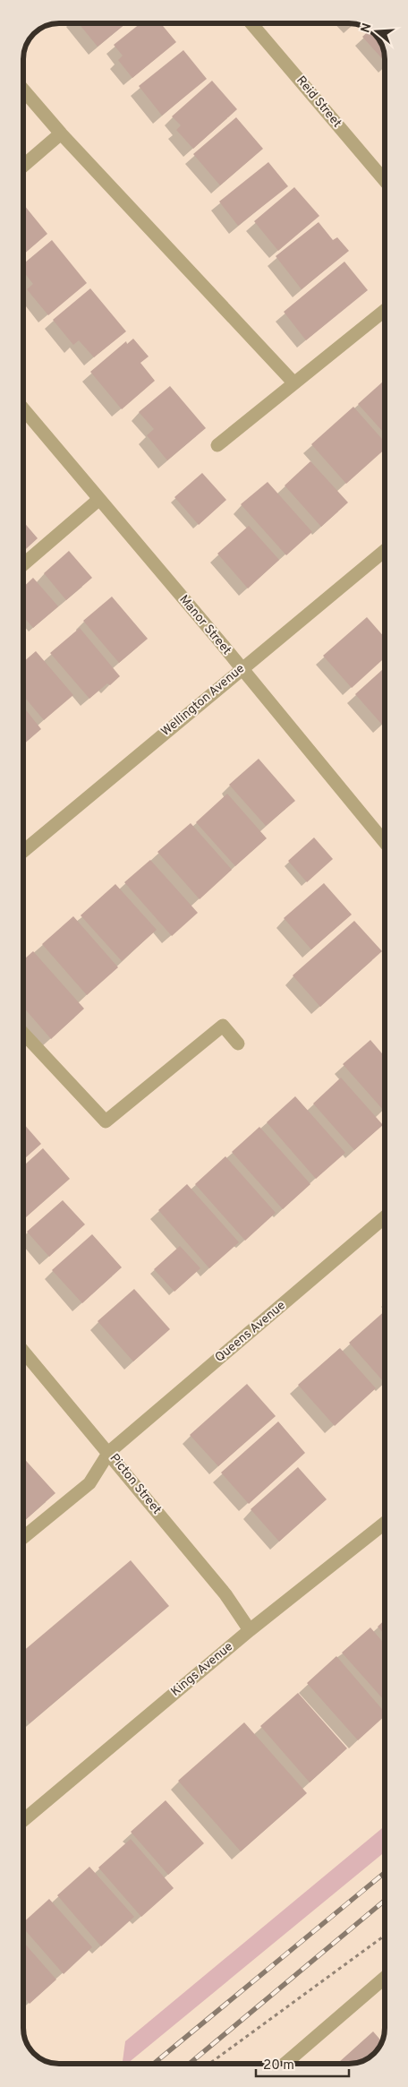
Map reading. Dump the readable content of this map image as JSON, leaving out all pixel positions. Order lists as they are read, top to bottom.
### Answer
{
  "streets": {
    "street": [
      "Reid Street",
      "Manor Street",
      "Wellington Avenue",
      "Queens Avenue",
      "Picton Street",
      "Kings Avenue"
    ]
  },
  "crossings": [
    ["Manor Street", "Wellington Avenue"],
    ["Queens Avenue", "Picton Street"],
    ["Picton Street", "Kings Avenue"]
  ],
  "scale_bar": "20 m",
  "north": "left"
}
